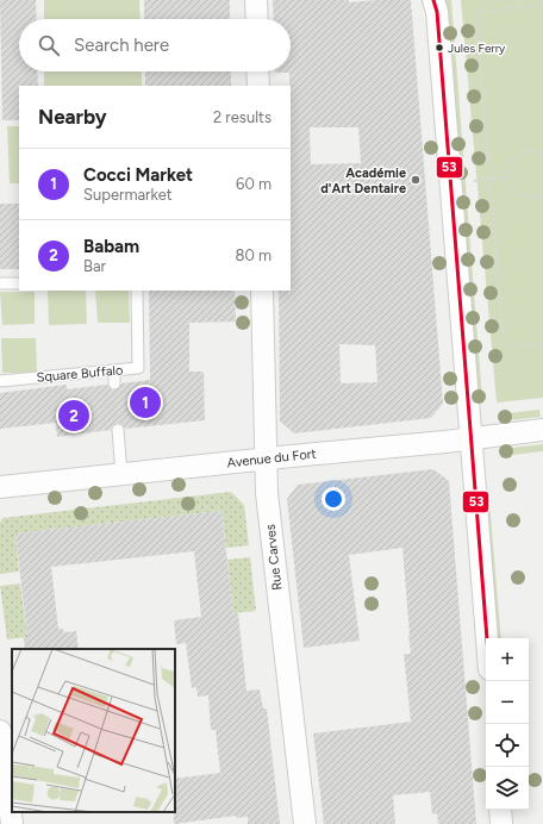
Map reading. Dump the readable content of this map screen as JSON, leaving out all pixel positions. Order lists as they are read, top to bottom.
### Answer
{
  "streets": {
    "street": ["Avenue du Fort", "Rue Carves"],
    "lane": ["Square Buffalo"]
  },
  "crossings": [
    ["Avenue du Fort", "Rue Carves"]
  ],
  "places": ["Jules Ferry", "Académie d'Art Dentaire"],
  "lines": ["transit line 53"],
  "page": {
    "search": "Search here",
    "heading": ["Nearby", "2 results"],
    "list": [
      {
        "mark": "1",
        "name": "Cocci Market",
        "note": "Supermarket",
        "value": "60 m"
      },
      {
        "mark": "2",
        "name": "Babam",
        "note": "Bar",
        "value": "80 m"
      }
    ],
    "pins": ["1", "2"],
    "map_buttons": ["+", "−"]
  }
}
